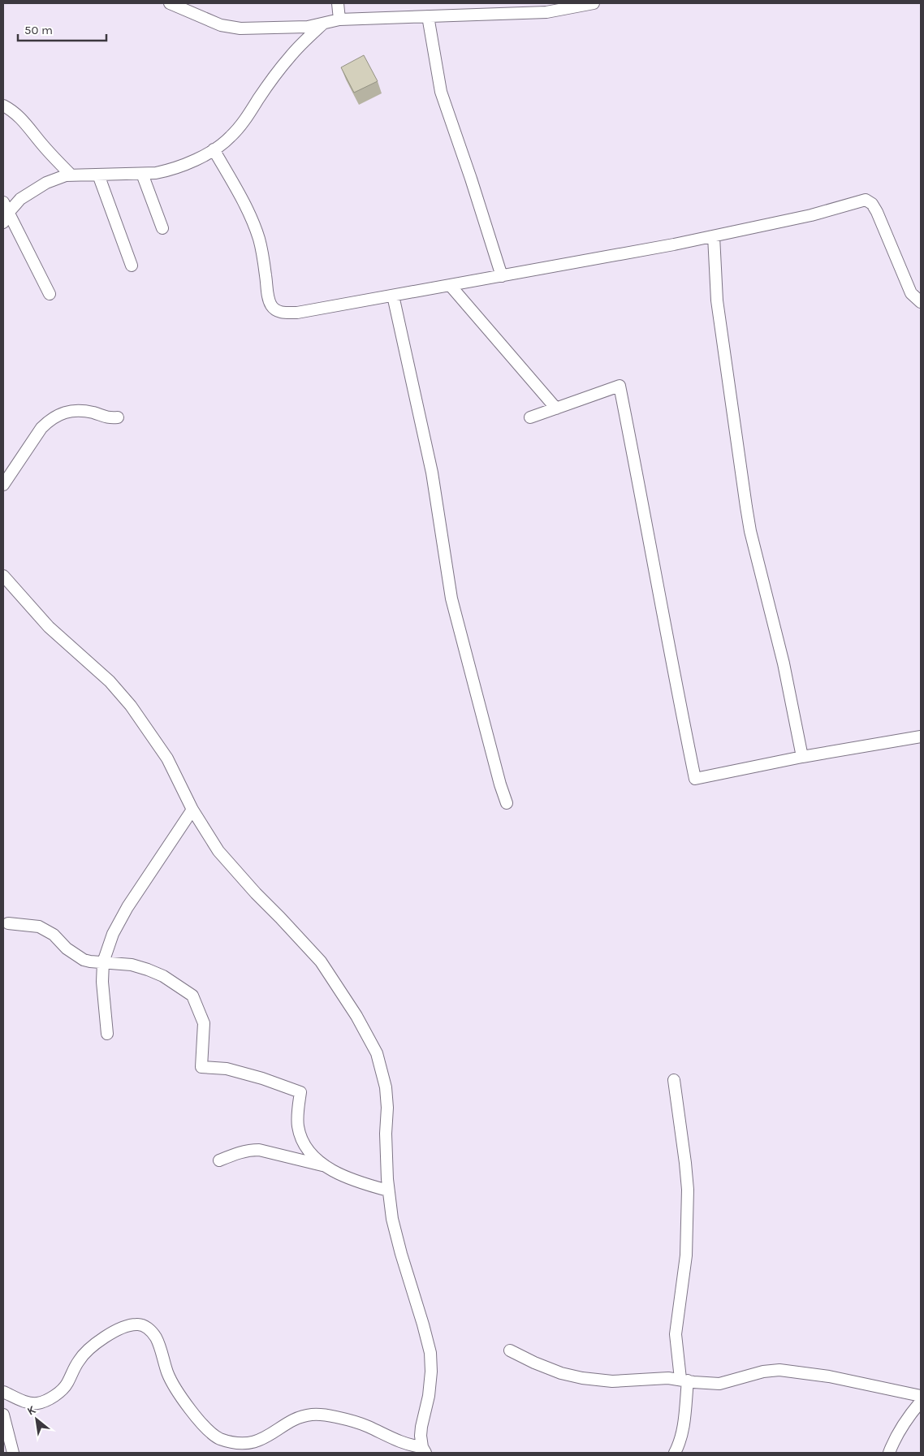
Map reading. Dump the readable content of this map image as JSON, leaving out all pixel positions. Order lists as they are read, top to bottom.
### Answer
{
  "scale_bar": "50 m",
  "north": "top left"
}
